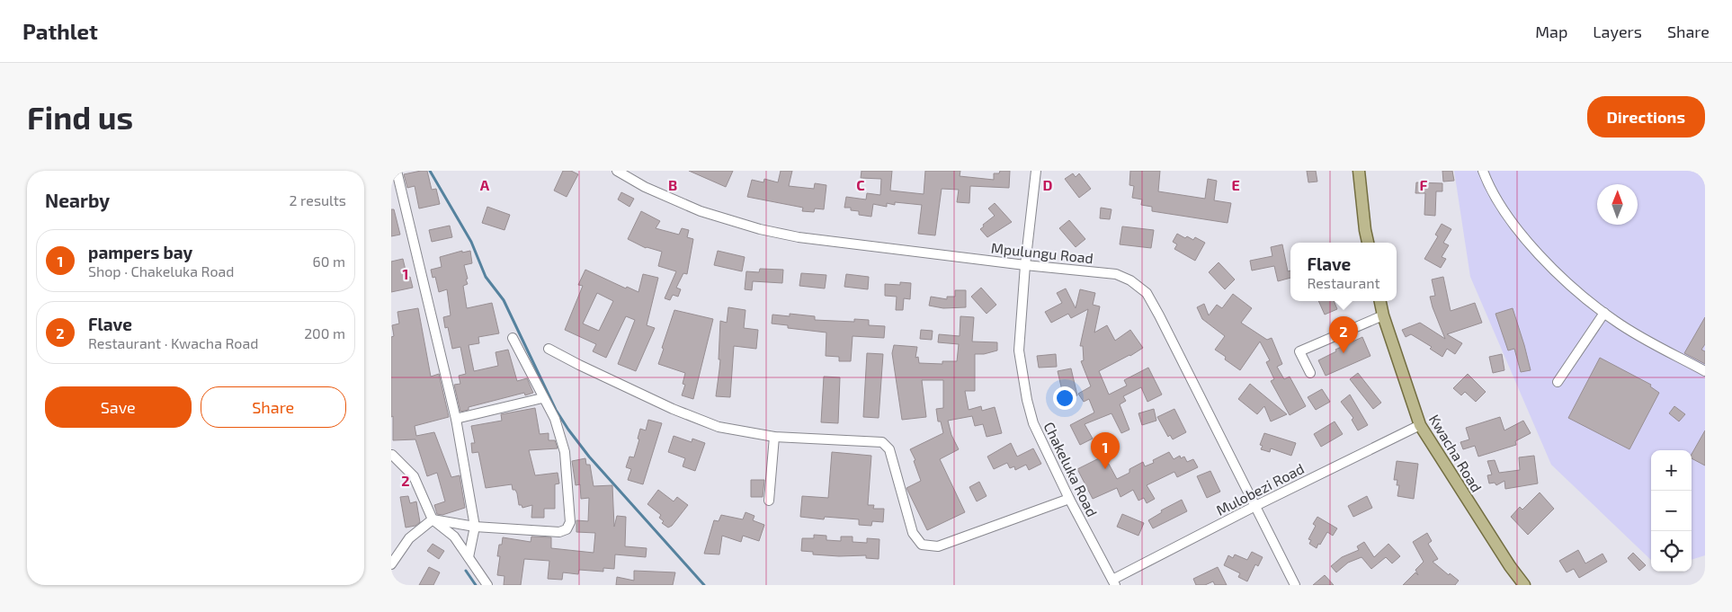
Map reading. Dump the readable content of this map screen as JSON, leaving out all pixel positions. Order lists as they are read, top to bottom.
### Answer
{
  "streets": {
    "main road": ["Kwacha Road"],
    "street": ["Mpulungu Road", "Chakeluka Road", "Mulobezi Road"]
  },
  "crossings": [
    ["Mpulungu Road", "Chakeluka Road"],
    ["Mpulungu Road", "Mulobezi Road"],
    ["Kwacha Road", "Mulobezi Road"],
    ["Chakeluka Road", "Mulobezi Road"]
  ],
  "north": "top",
  "page": {
    "header": "Pathlet",
    "nav": ["Map", "Layers", "Share"],
    "buttons": [
      "Directions",
      ["Save", "Share"]
    ],
    "title": "Find us",
    "heading": ["Nearby", "2 results"],
    "list": [
      {
        "mark": "1",
        "name": "pampers bay",
        "note": "Shop · Chakeluka Road",
        "value": "60 m"
      },
      {
        "mark": "2",
        "name": "Flave",
        "note": "Restaurant · Kwacha Road",
        "value": "200 m"
      }
    ],
    "popup": ["Flave", "Restaurant"],
    "pins": ["2", "1"],
    "map_buttons": ["+", "−"]
  },
  "grid": {
    "columns": [
      "A",
      "B",
      "C",
      "D",
      "E",
      "F"
    ],
    "rows": ["1", "2"]
  }
}
